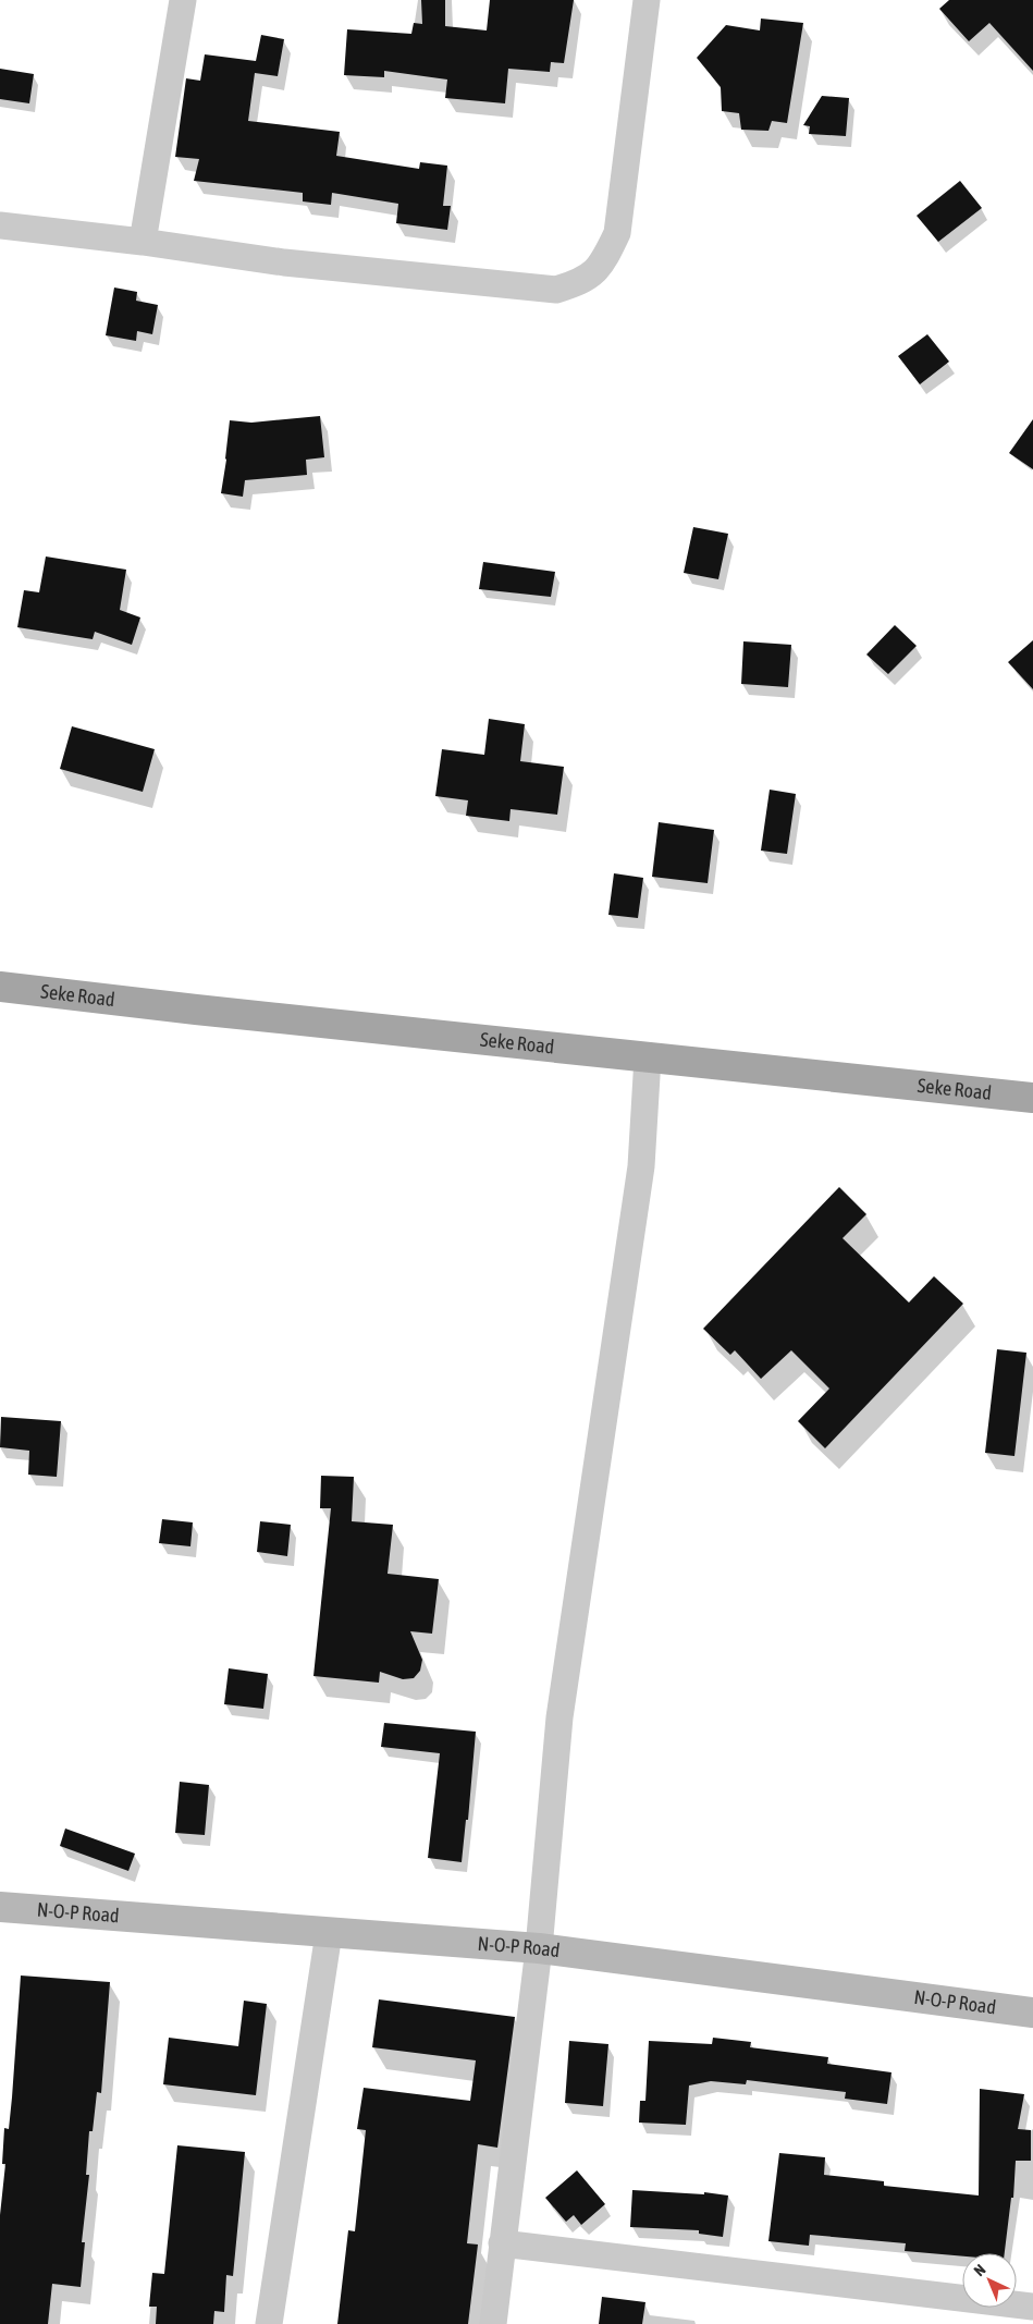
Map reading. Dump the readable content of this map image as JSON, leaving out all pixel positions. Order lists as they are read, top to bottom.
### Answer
{
  "streets": {
    "main road": ["Seke Road"],
    "street": ["N-O-P Road"]
  },
  "north": "top left"
}
